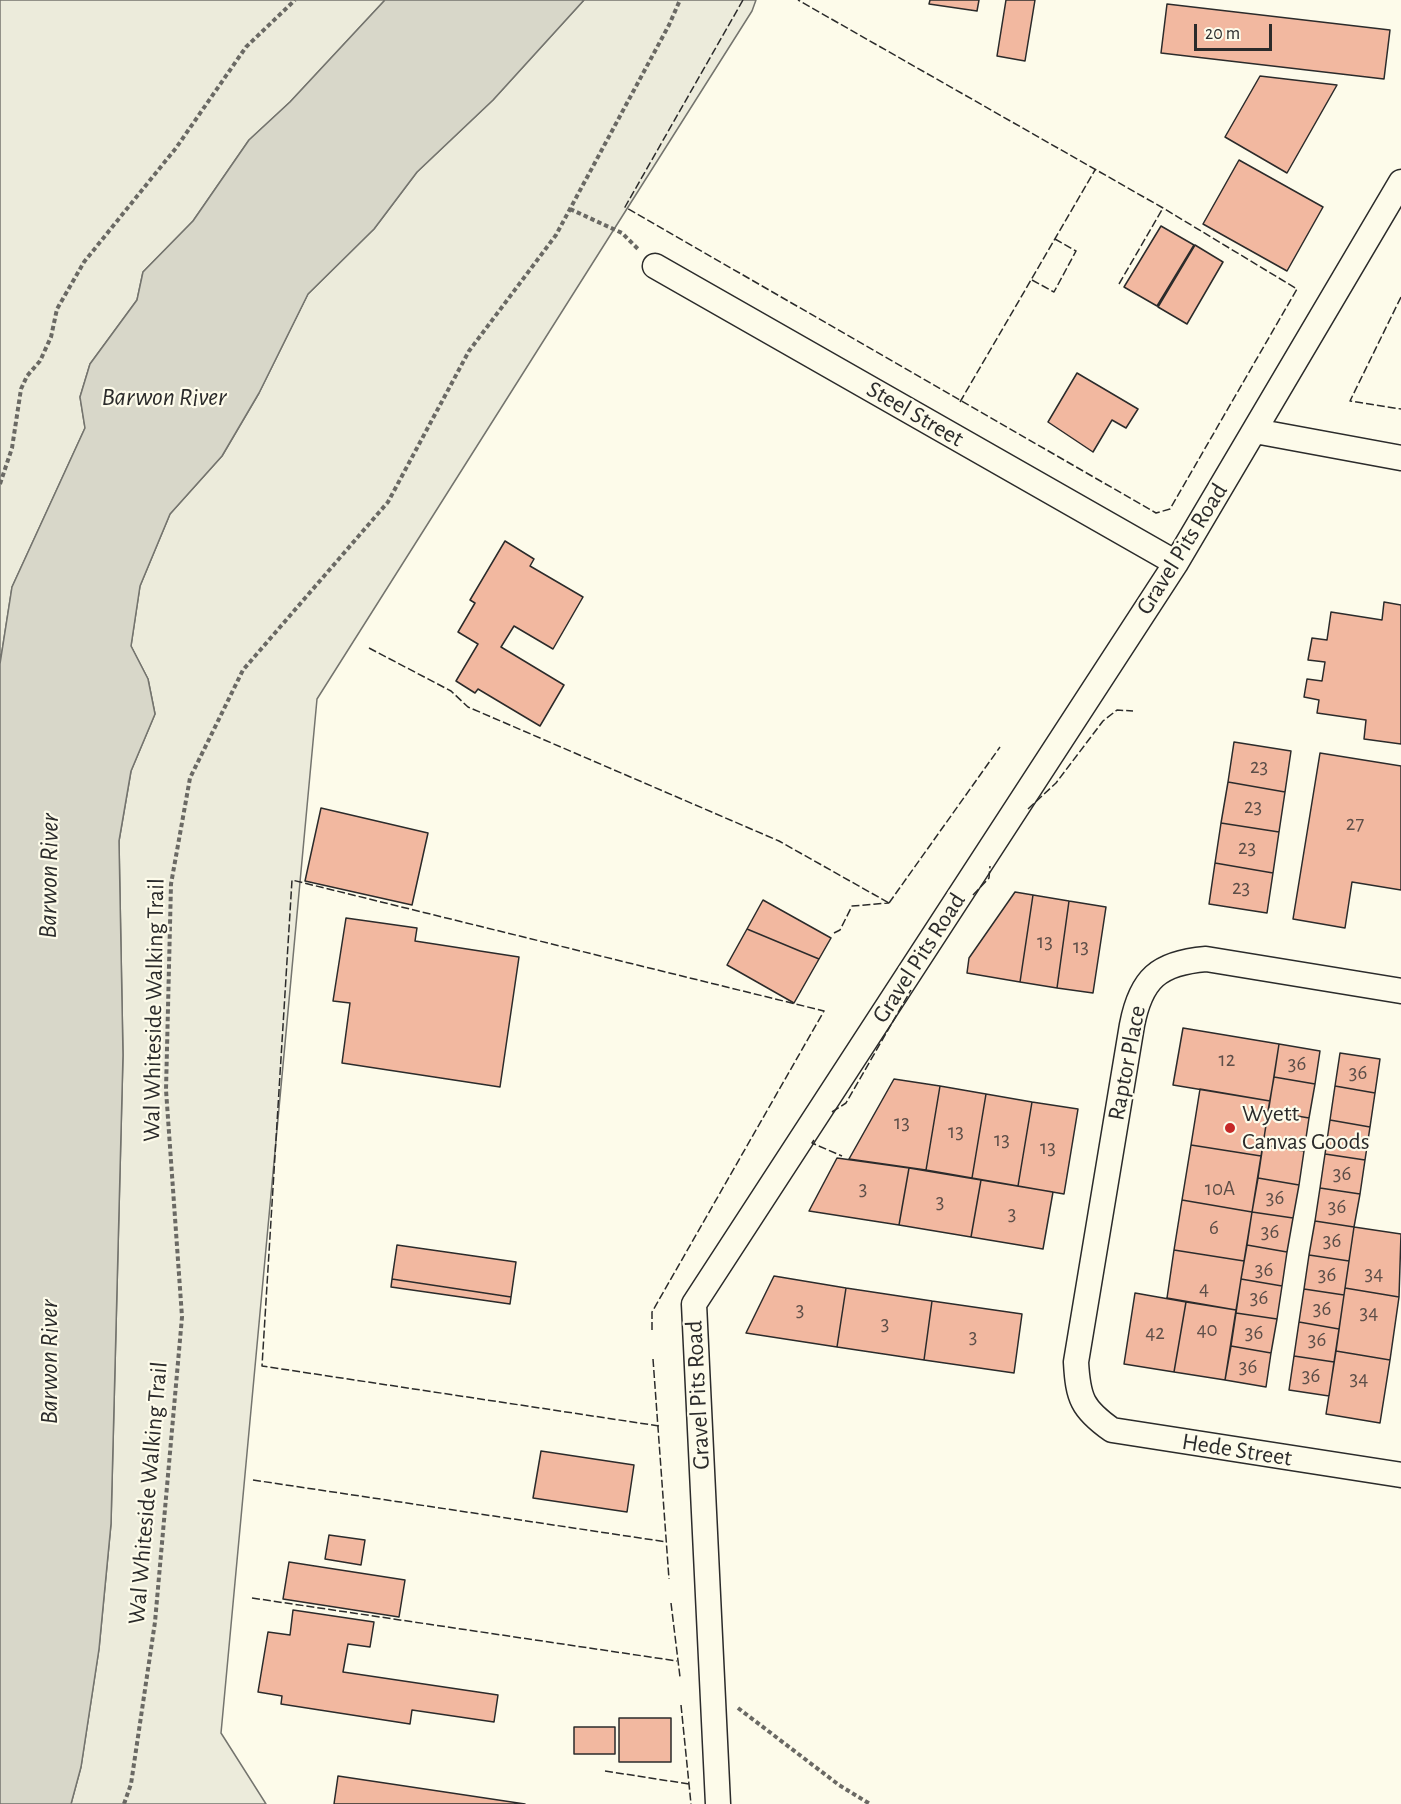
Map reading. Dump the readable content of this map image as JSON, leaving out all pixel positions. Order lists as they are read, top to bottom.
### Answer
{
  "streets": {
    "street": [
      "Steel Street",
      "Gravel Pits Road",
      "Raptor Place",
      "Hede Street"
    ],
    "path": ["Wal Whiteside Walking Trail"]
  },
  "crossings": [
    ["Steel Street", "Gravel Pits Road"],
    ["Raptor Place", "Hede Street"]
  ],
  "water": ["Barwon River"],
  "places": ["Wyett Canvas Goods"],
  "house_numbers": [
    "23",
    "23",
    "27",
    "23",
    "23",
    "13",
    "13",
    "12",
    "36",
    "36",
    "13",
    "13",
    "13",
    "13",
    "36",
    "3",
    "10A",
    "36",
    "3",
    "36",
    "3",
    "6",
    "36",
    "36",
    "36",
    "34",
    "36",
    "4",
    "36",
    "36",
    "3",
    "34",
    "3",
    "40",
    "42",
    "36",
    "3",
    "36",
    "36",
    "36",
    "34"
  ],
  "scale_bar": "20 m"
}
